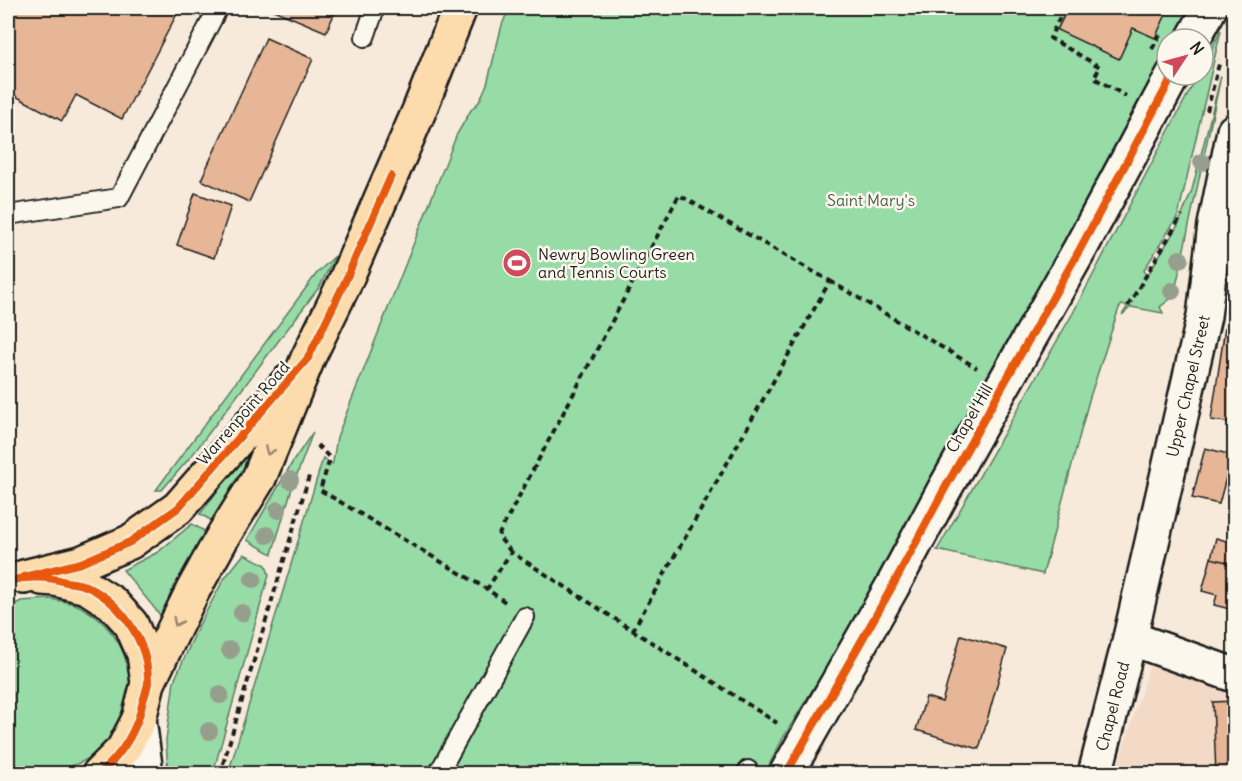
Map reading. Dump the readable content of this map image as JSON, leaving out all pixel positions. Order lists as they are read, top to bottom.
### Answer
{
  "streets": {
    "highway": ["Warrenpoint Road"],
    "street": ["Upper Chapel Street", "Chapel Hill", "Chapel Road"]
  },
  "crossings": [
    ["Upper Chapel Street", "Chapel Road"]
  ],
  "parks": ["Saint Mary's"],
  "places": {
    "sports": ["Newry Bowling Green and Tennis Courts"]
  },
  "north": "top right"
}
